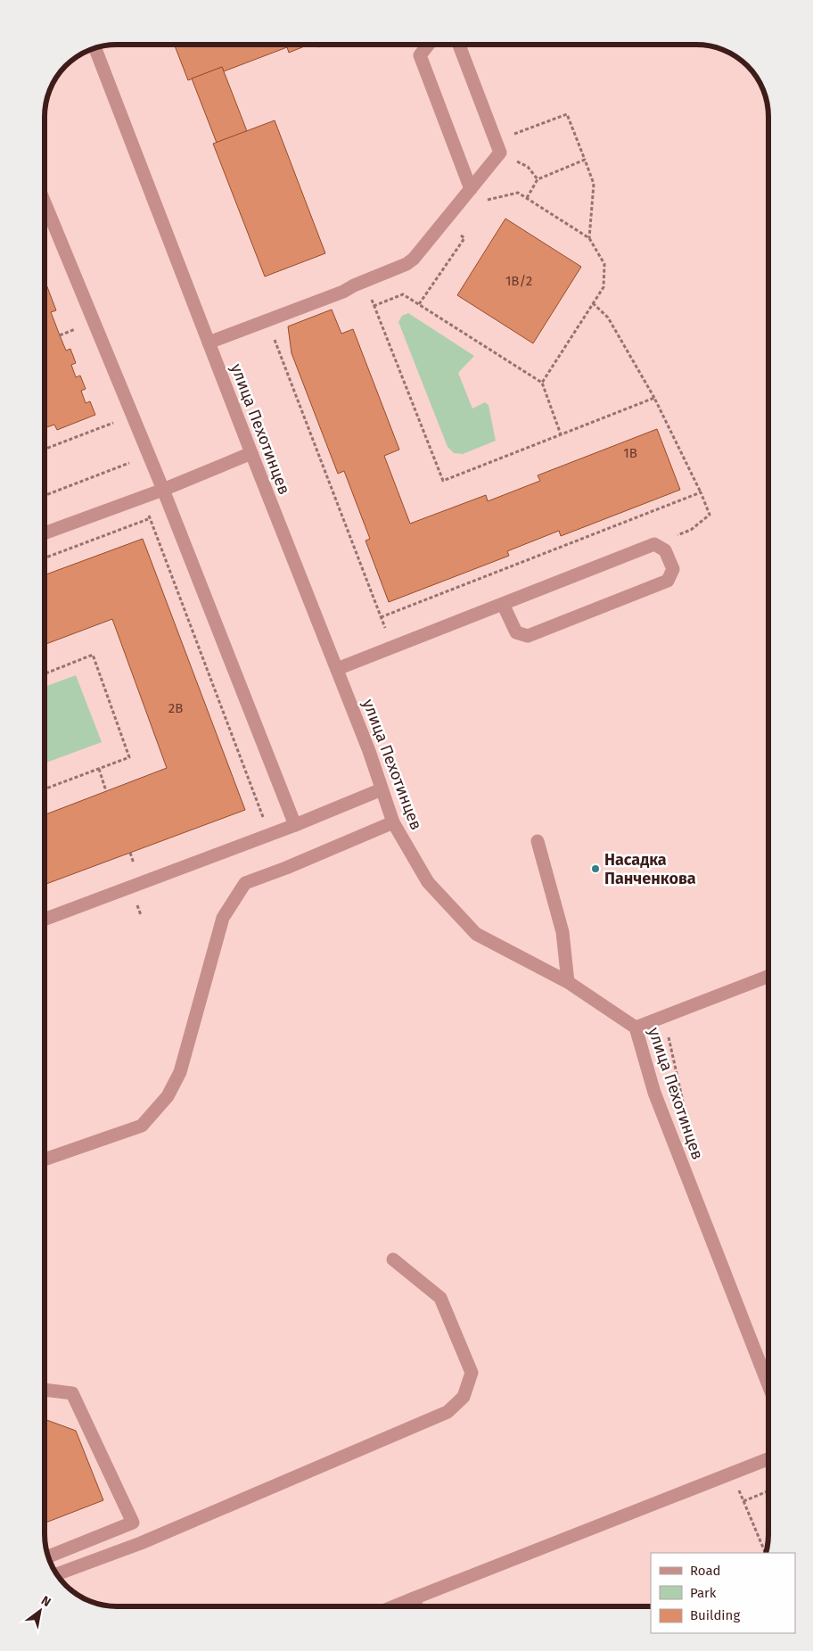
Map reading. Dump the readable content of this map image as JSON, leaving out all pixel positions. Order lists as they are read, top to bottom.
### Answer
{
  "streets": {
    "street": ["улица Пехотинцев"]
  },
  "places": ["Насадка Панченкова"],
  "house_numbers": ["1В/2", "1В", "2В"],
  "legend": ["Road", "Park", "Building"],
  "north": "top right"
}
